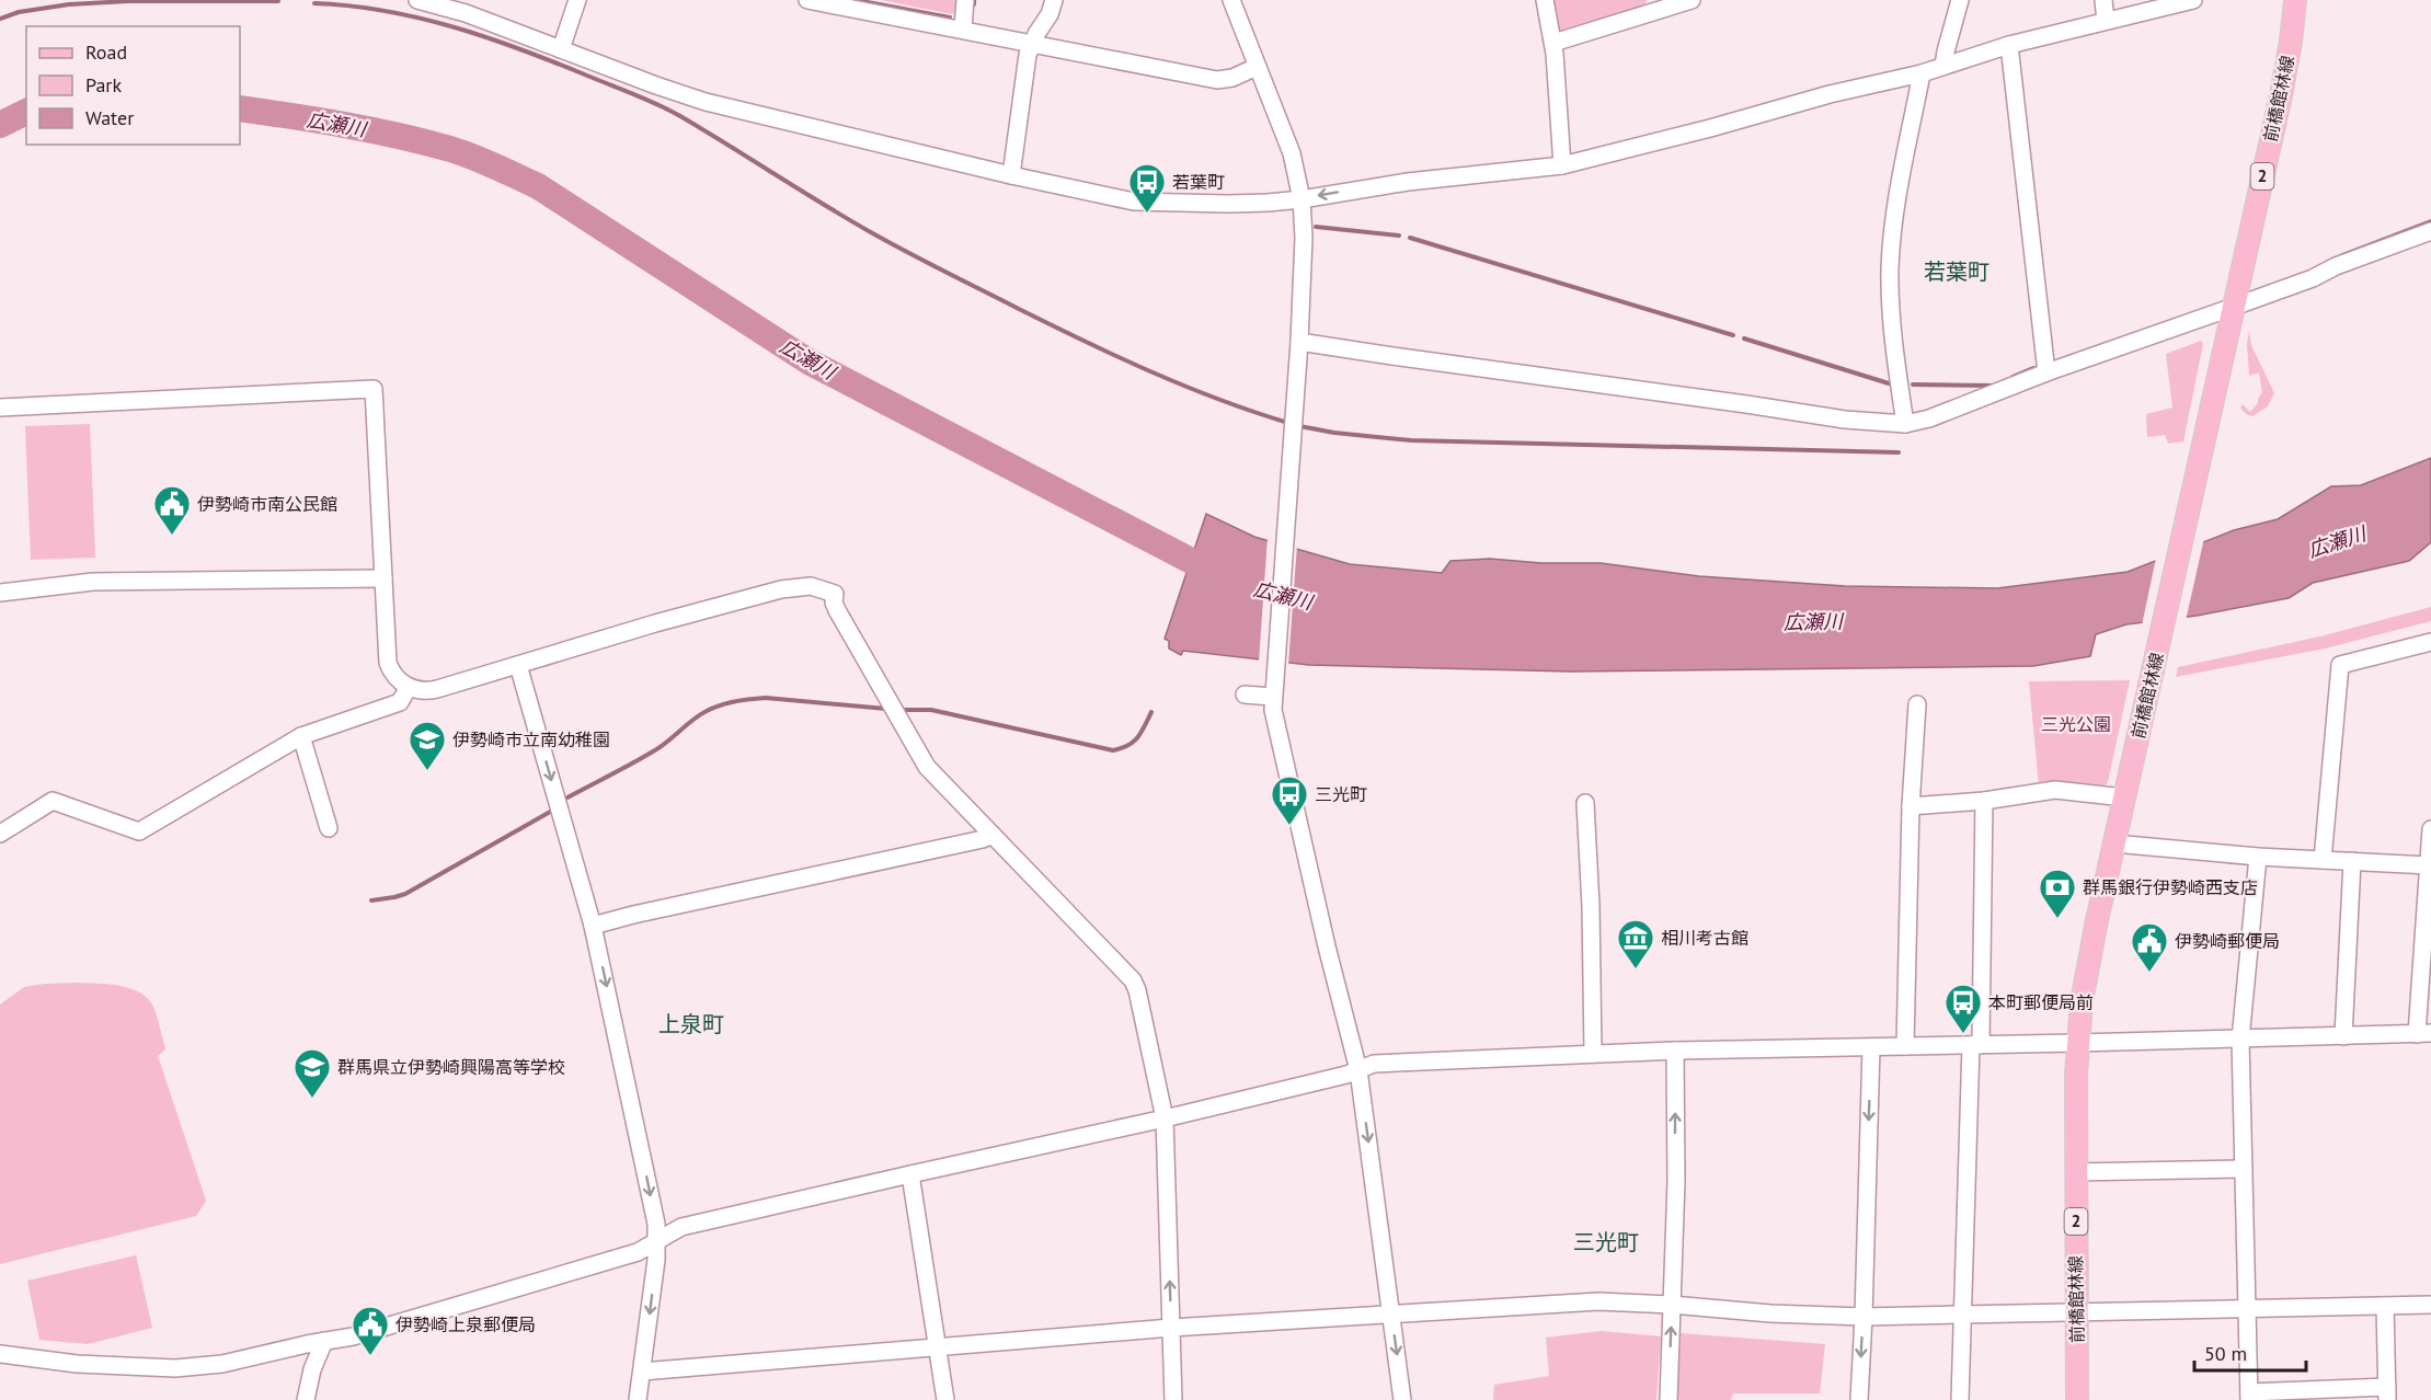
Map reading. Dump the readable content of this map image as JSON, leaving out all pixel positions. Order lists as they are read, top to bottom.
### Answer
{
  "streets": {
    "main road": ["前橋館林線", "2"]
  },
  "districts": ["若葉町", "上泉町", "三光町"],
  "water": ["広瀬川"],
  "parks": ["三光公園"],
  "places": {
    "bus stop": ["若葉町", "三光町", "本町郵便局前"],
    "public building": ["伊勢崎市南公民館", "伊勢崎郵便局", "伊勢崎上泉郵便局"],
    "school or university": ["伊勢崎市立南幼稚園", "群馬県立伊勢崎興陽高等学校"],
    "bank": ["群馬銀行伊勢崎西支店"],
    "museum": ["相川考古館"]
  },
  "legend": ["Road", "Park", "Water"],
  "scale_bar": "50 m"
}
